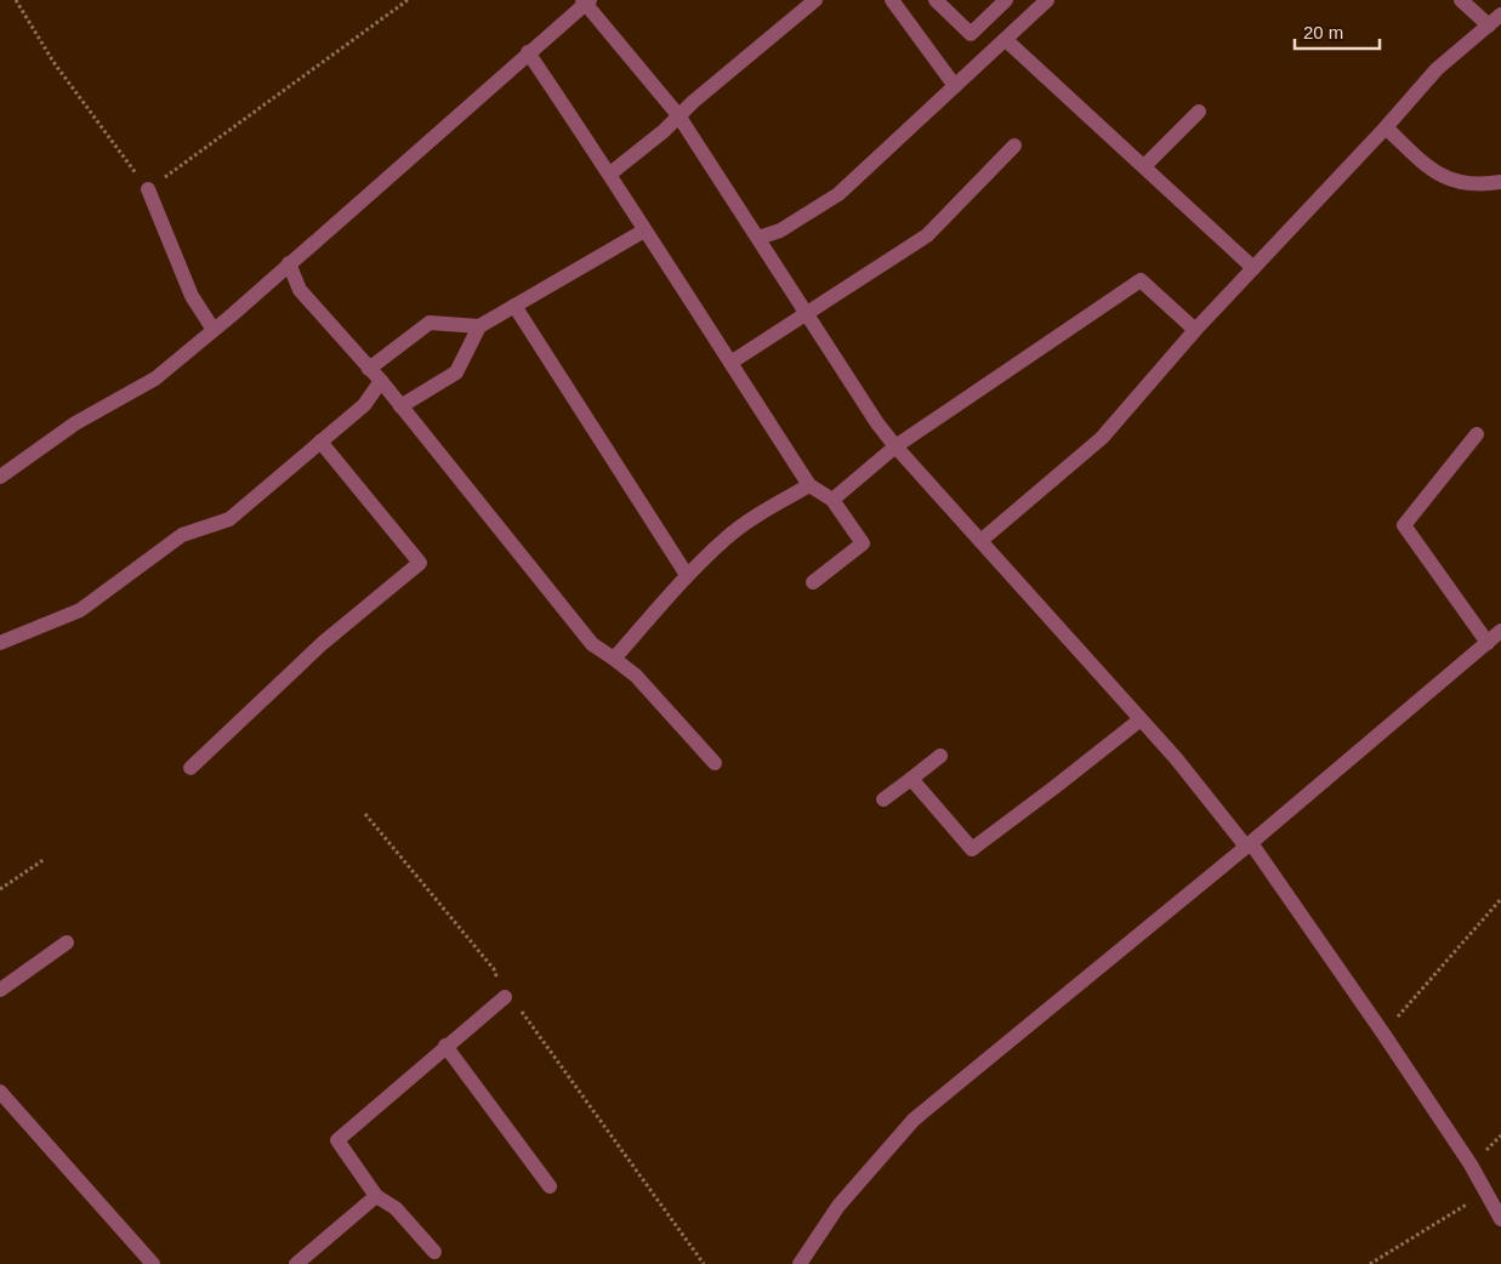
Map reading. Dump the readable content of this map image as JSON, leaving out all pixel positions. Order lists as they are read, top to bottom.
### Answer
{
  "scale_bar": "20 m"
}
